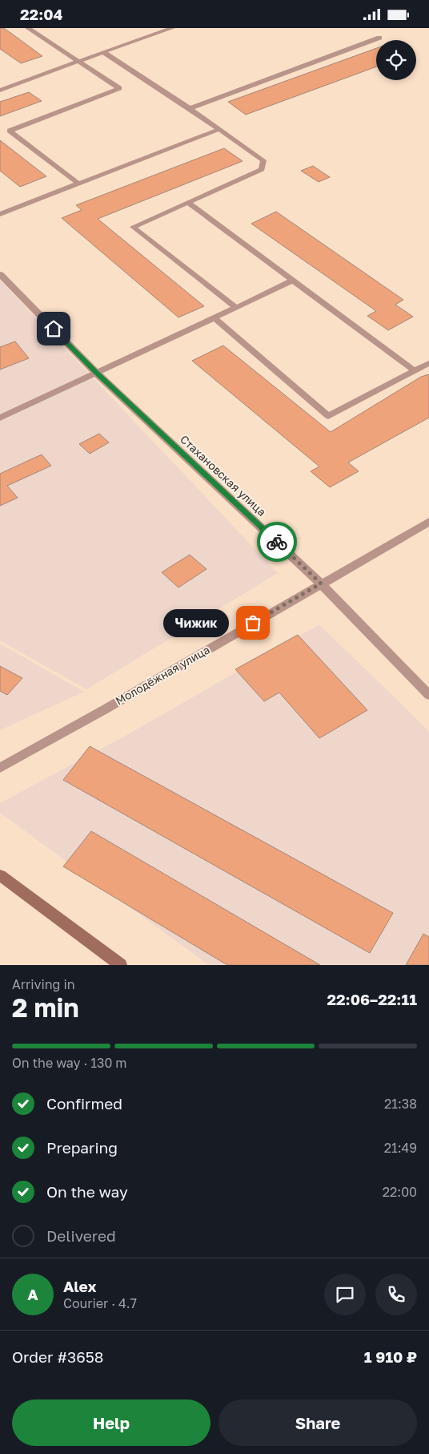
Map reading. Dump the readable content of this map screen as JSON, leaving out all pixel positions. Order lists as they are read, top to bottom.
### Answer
{
  "streets": {
    "street": ["Стахановская улица", "Молодёжная улица"]
  },
  "crossings": [
    ["Стахановская улица", "Молодёжная улица"]
  ],
  "places": ["Чижик"],
  "page": {
    "status": "22:04",
    "bubble": "Чижик",
    "heading": ["2 min", "Arriving in", "22:06–22:11"],
    "panel": [
      "Alex",
      "Courier · 4.7",
      "Order #3658",
      "1 910 ₽"
    ],
    "bar": "On the way · 130 m",
    "list": [
      ["Confirmed", "21:38"],
      ["Preparing", "21:49"],
      ["On the way", "22:00"],
      "Delivered"
    ],
    "round": "A",
    "buttons": ["Help", "Share"]
  }
}
